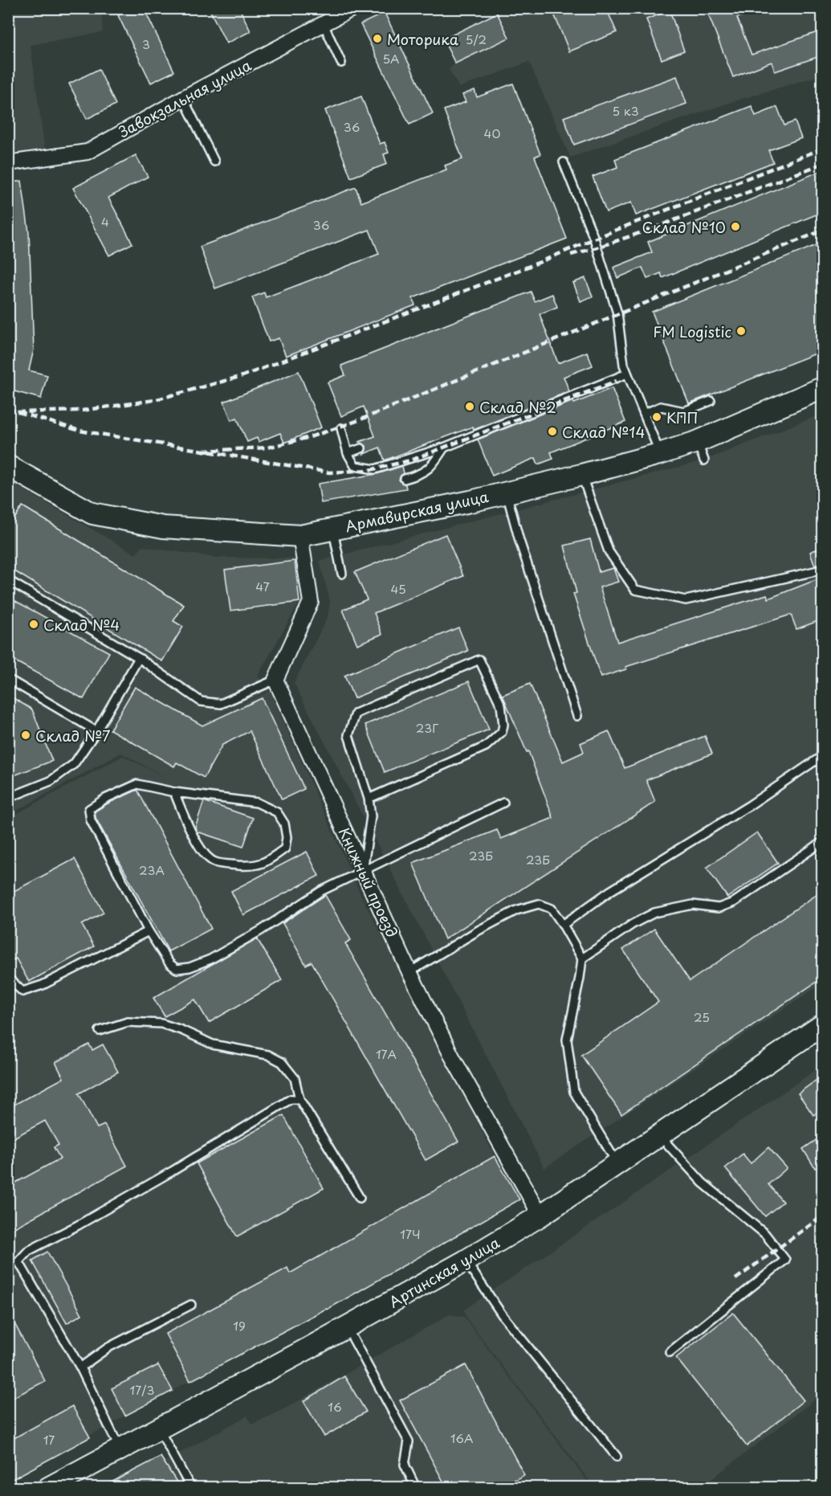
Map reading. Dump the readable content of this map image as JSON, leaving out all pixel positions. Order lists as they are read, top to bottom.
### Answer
{
  "streets": {
    "street": [
      "Завокзальная улица",
      "Армавирская улица",
      "Книжный проезд",
      "Артинская улица"
    ]
  },
  "crossings": [
    ["Книжный проезд", "Артинская улица"]
  ],
  "places": [
    "Моторика",
    "Склад №10",
    "FM Logistic",
    "Склад №2",
    "КПП",
    "Склад №14",
    "Склад №4",
    "Склад №7"
  ],
  "house_numbers": [
    "5/2",
    "3",
    "5А",
    "5 к3",
    "36",
    "40",
    "4",
    "36",
    "47",
    "45",
    "23Г",
    "23Б",
    "23Б",
    "23А",
    "25",
    "17А",
    "17Ч",
    "19",
    "17/3",
    "16",
    "16А",
    "17"
  ]
}
